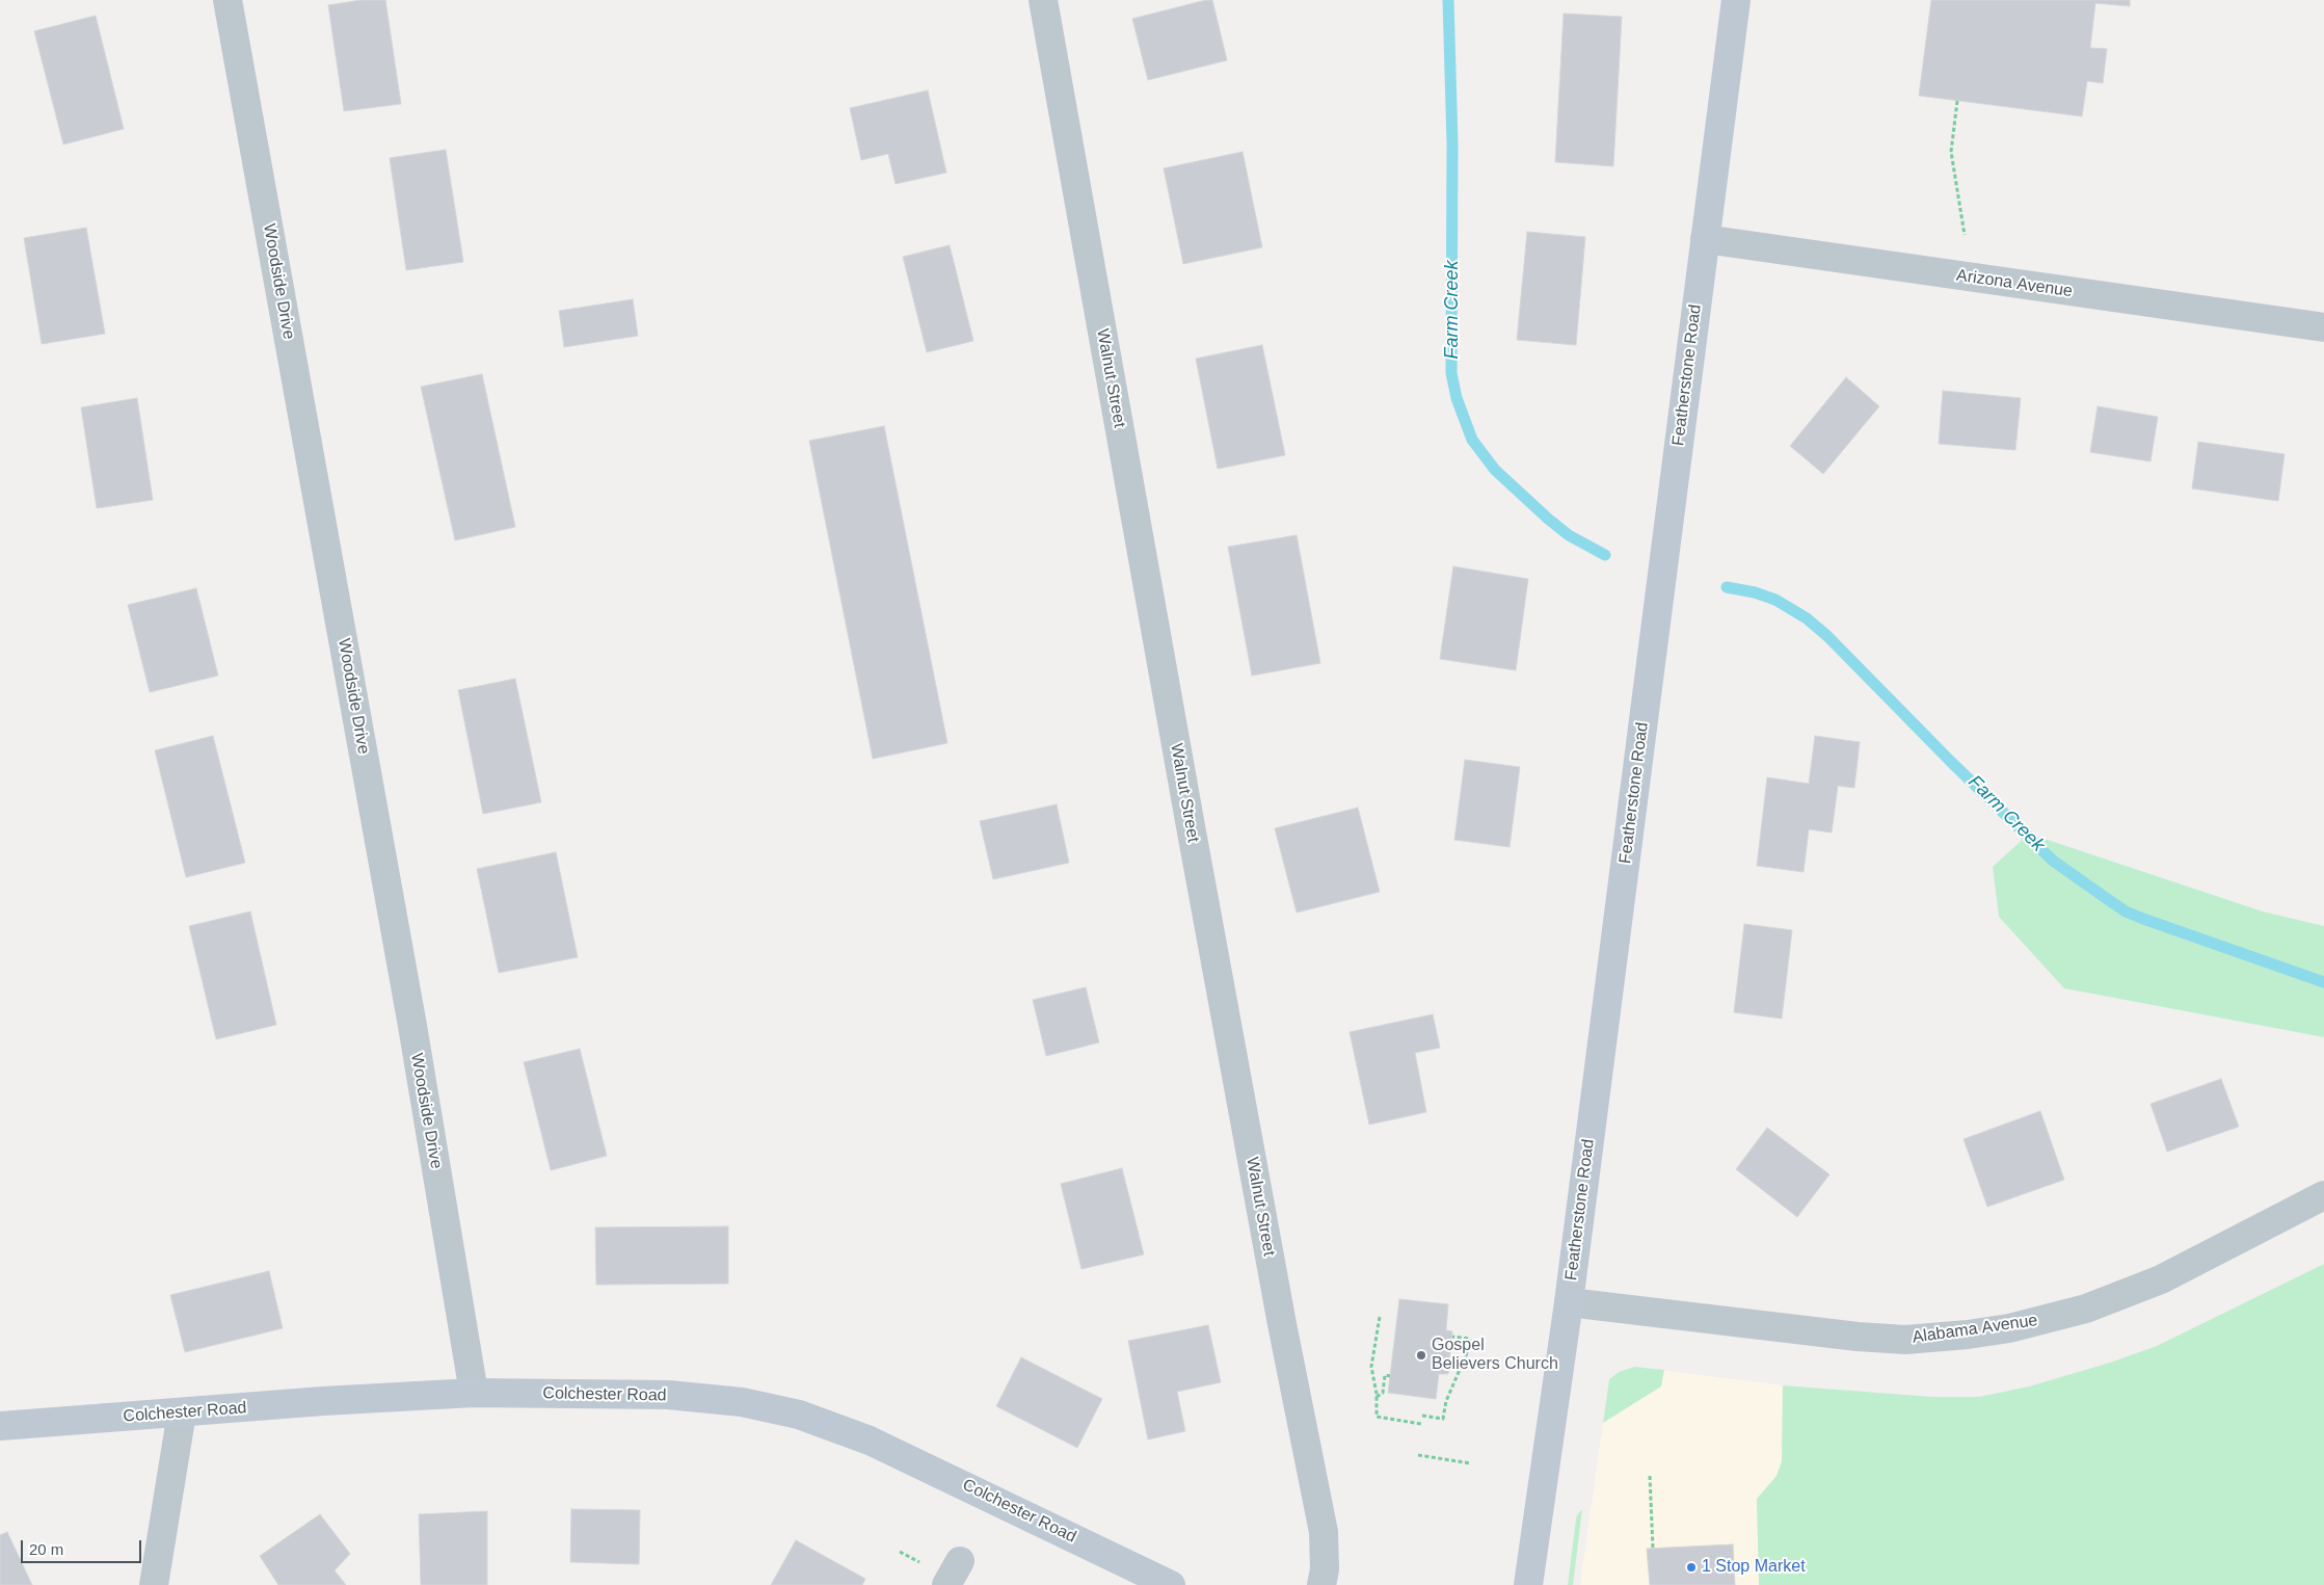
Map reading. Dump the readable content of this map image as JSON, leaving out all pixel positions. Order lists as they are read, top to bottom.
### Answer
{
  "streets": {
    "street": [
      "Woodside Drive",
      "Arizona Avenue",
      "Featherstone Road",
      "Walnut Street",
      "Alabama Avenue",
      "Colchester Road"
    ]
  },
  "crossings": [
    ["Woodside Drive", "Colchester Road"],
    ["Arizona Avenue", "Featherstone Road"],
    ["Featherstone Road", "Alabama Avenue"]
  ],
  "water": ["Farm Creek"],
  "places": ["Gospel Believers Church", "1 Stop Market"],
  "scale_bar": "20 m"
}
